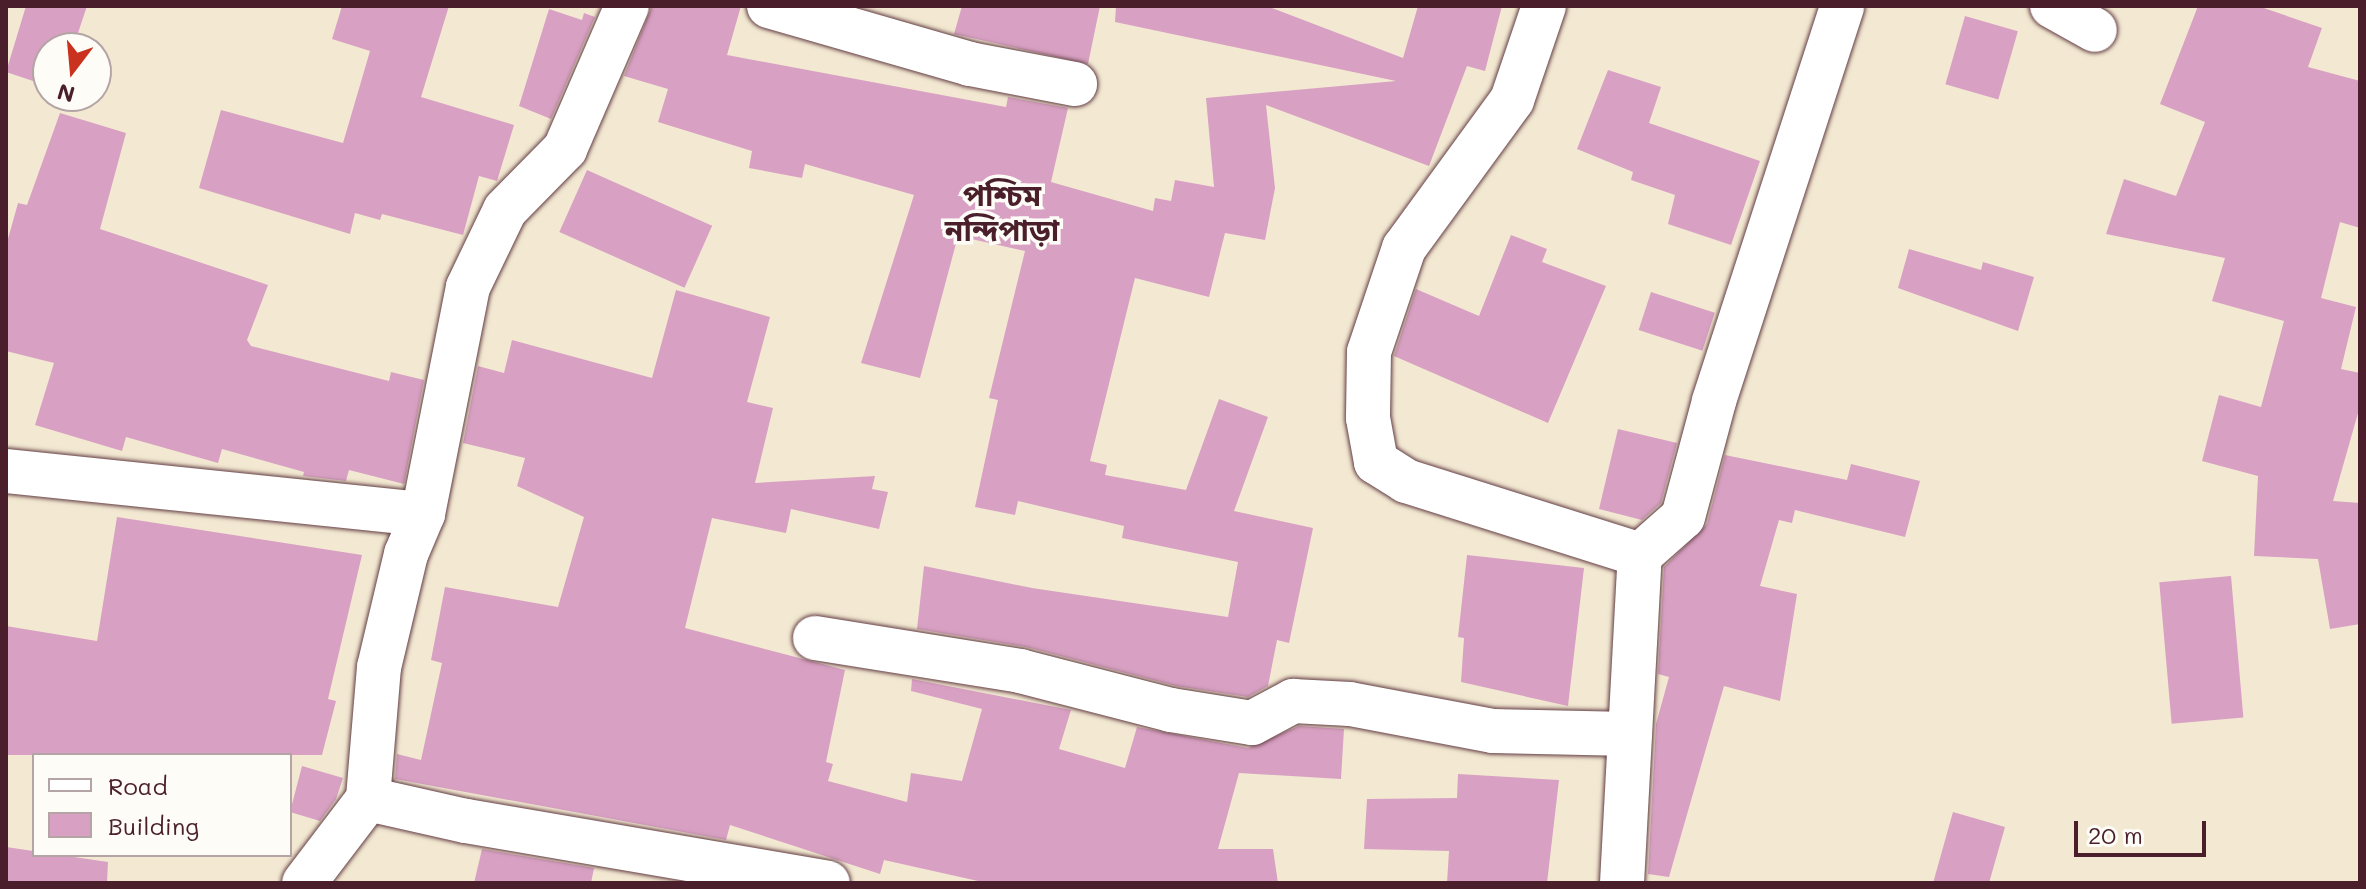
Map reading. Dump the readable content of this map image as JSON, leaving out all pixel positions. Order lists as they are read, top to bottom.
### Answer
{
  "districts": ["পশ্চিম নন্দিপাড়া"],
  "legend": ["Road", "Building"],
  "scale_bar": "20 m",
  "north": "bottom"
}
